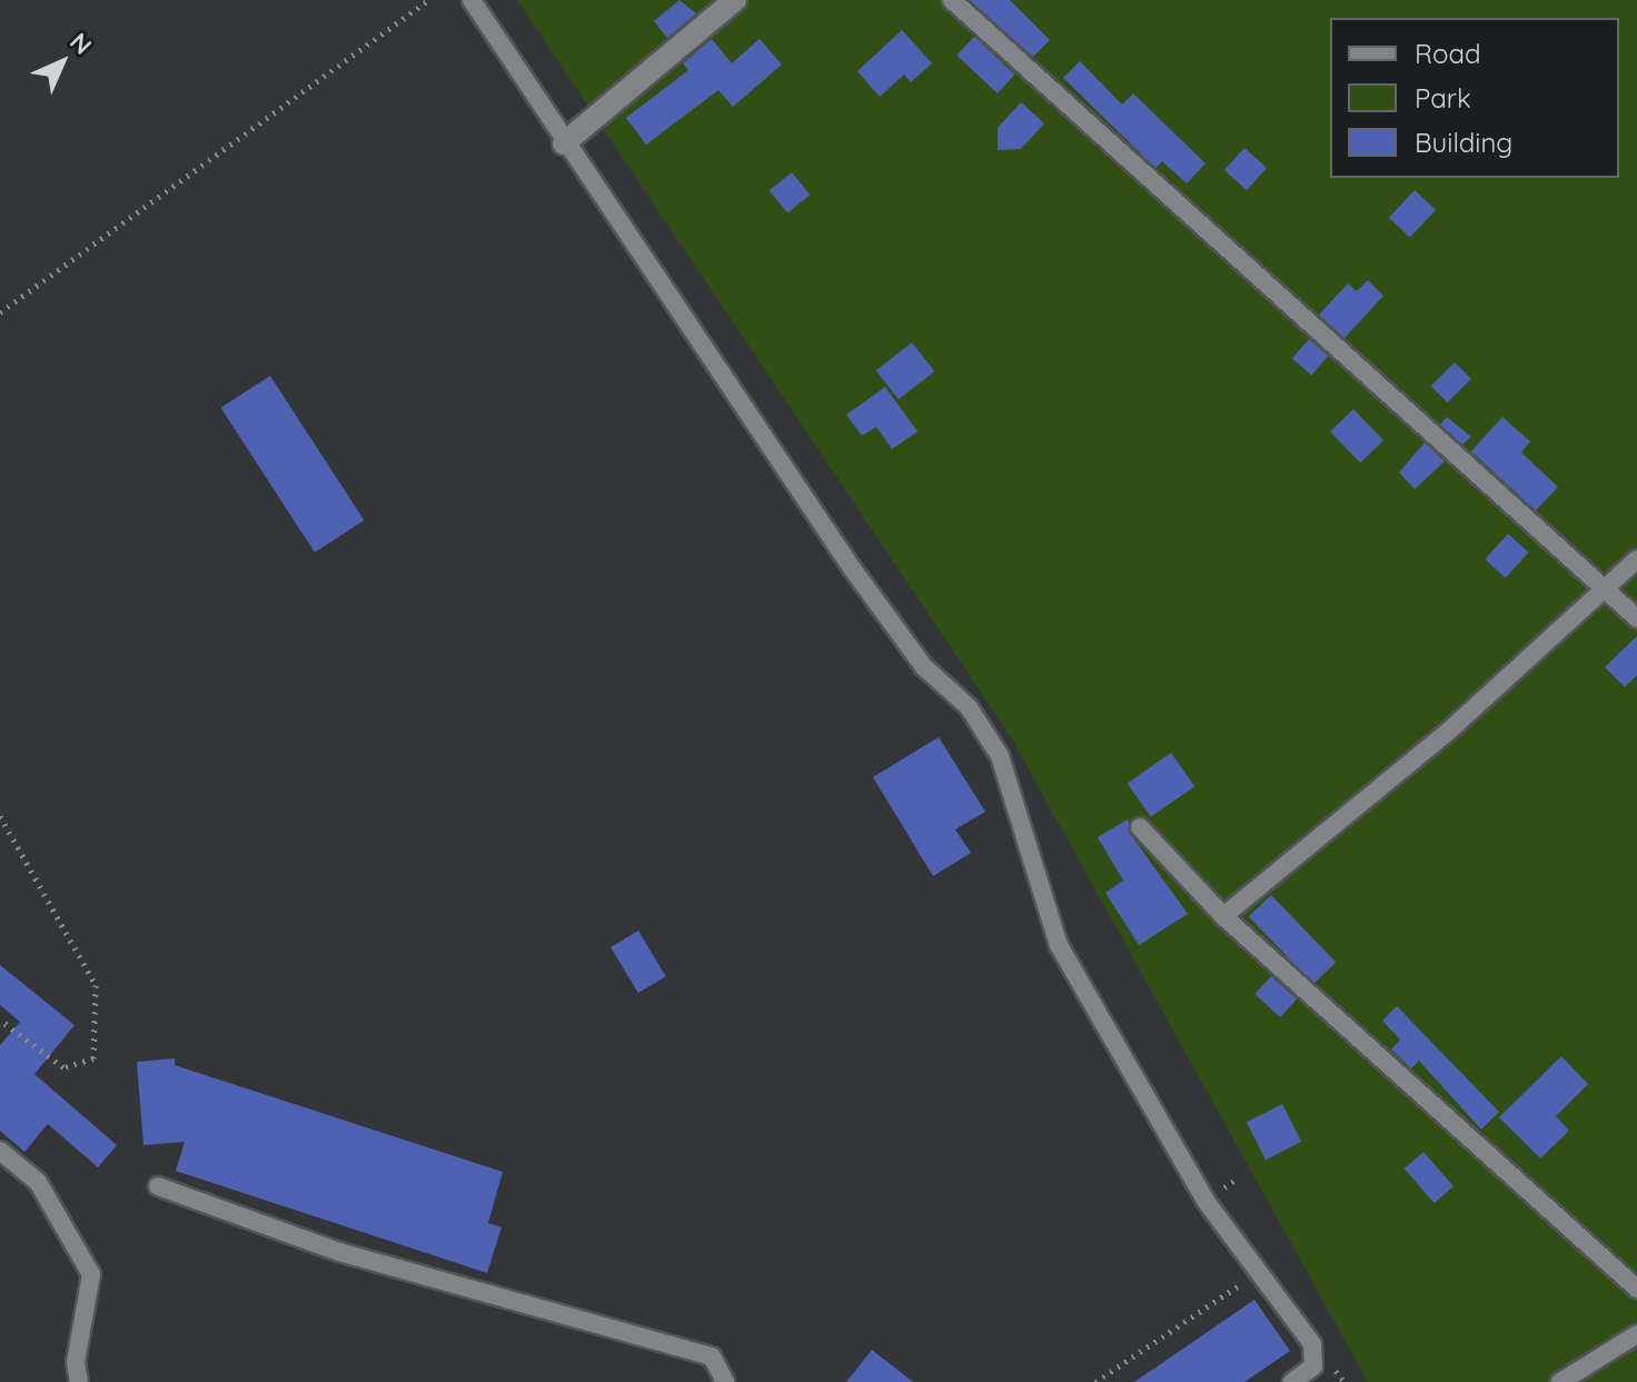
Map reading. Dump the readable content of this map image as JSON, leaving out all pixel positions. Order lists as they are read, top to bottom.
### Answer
{
  "legend": ["Road", "Park", "Building"],
  "north": "top right"
}
